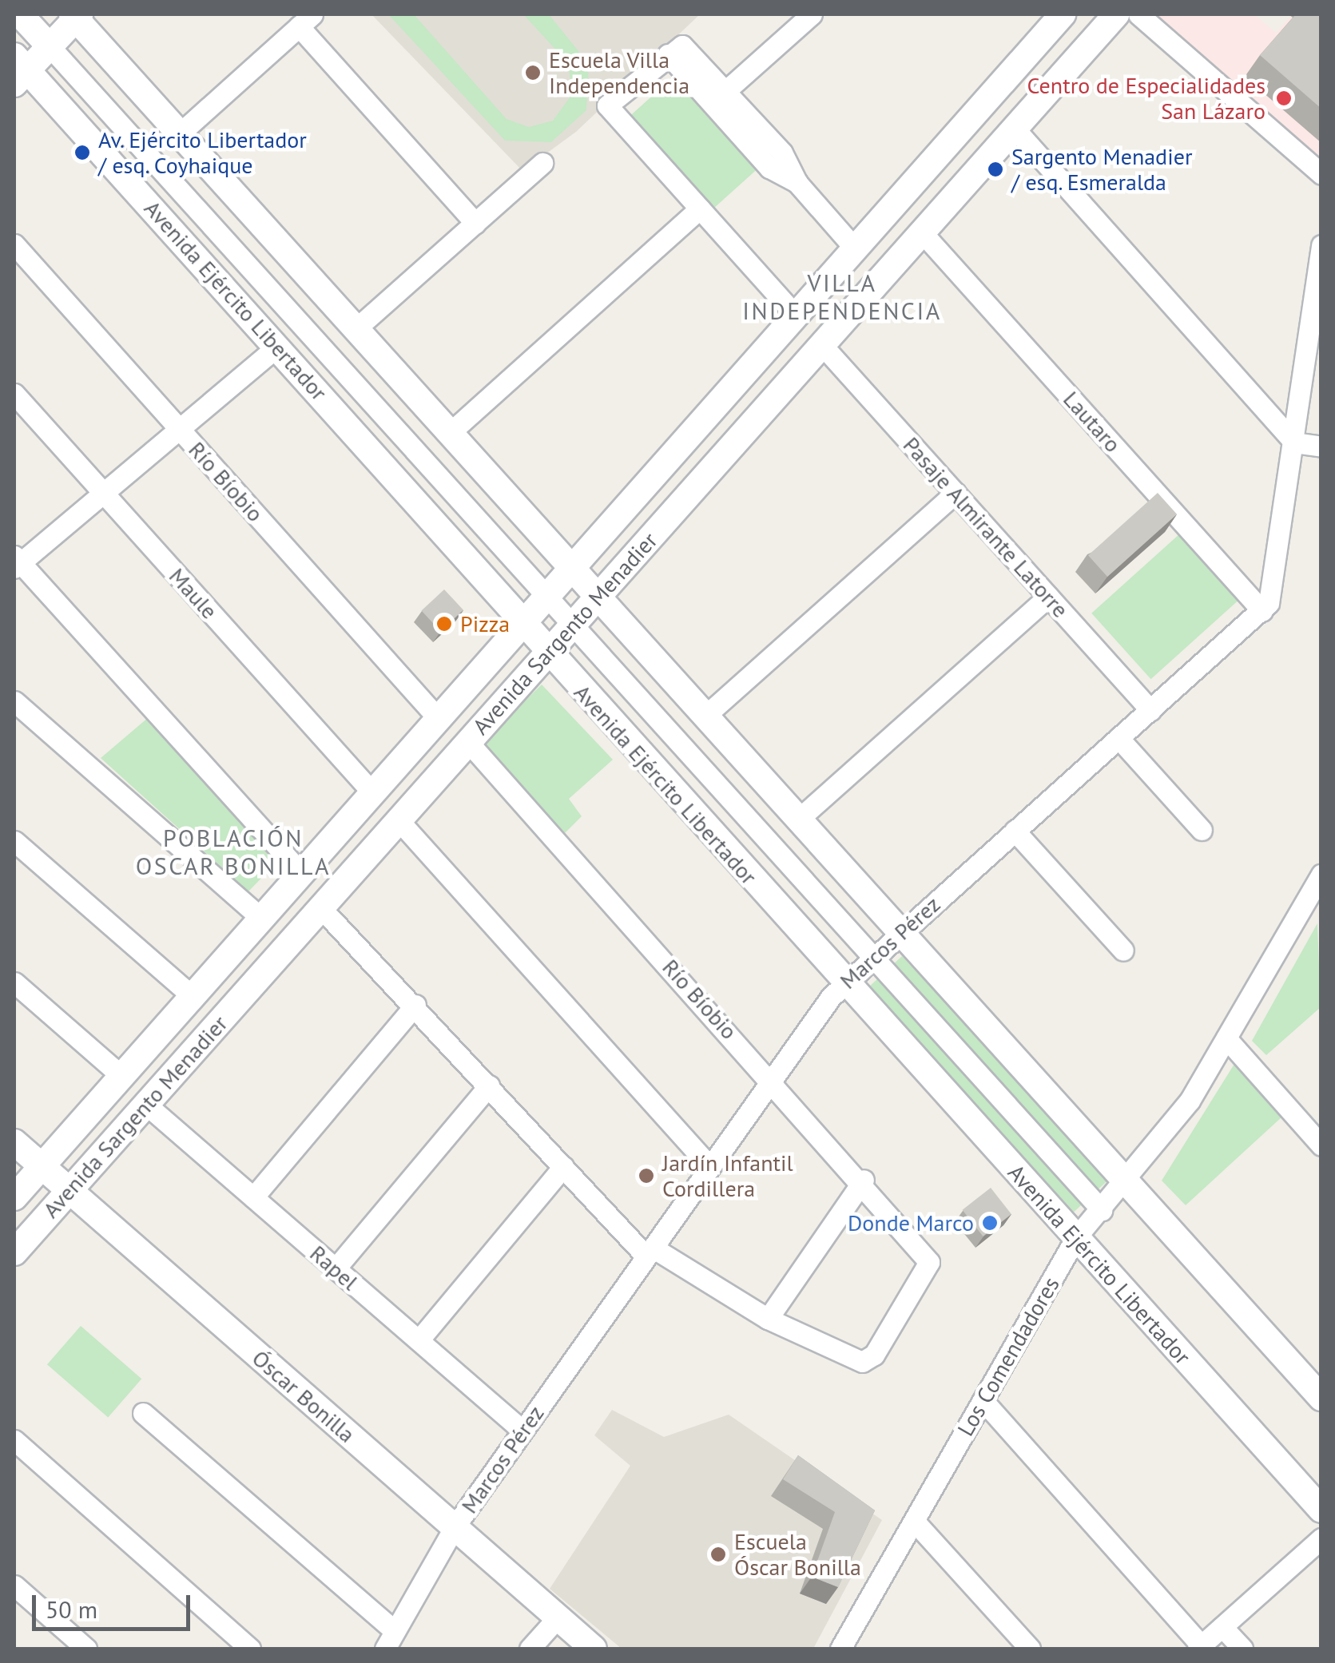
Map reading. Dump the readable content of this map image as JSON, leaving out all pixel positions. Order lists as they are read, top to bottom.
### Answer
{
  "streets": {
    "main road": ["Avenida Ejército Libertador", "Avenida Sargento Menadier", "Óscar Bonilla"],
    "street": [
      "Lautaro",
      "Río Bíobio",
      "Pasaje Almirante Latorre",
      "Maule",
      "Marcos Pérez",
      "Rapel",
      "Los Comendadores"
    ]
  },
  "crossings": [
    ["Avenida Ejército Libertador", "Avenida Sargento Menadier"],
    ["Avenida Ejército Libertador", "Marcos Pérez"],
    ["Avenida Ejército Libertador", "Los Comendadores"],
    ["Lautaro", "Avenida Sargento Menadier"],
    ["Lautaro", "Marcos Pérez"],
    ["Río Bíobio", "Avenida Sargento Menadier"],
    ["Río Bíobio", "Marcos Pérez"],
    ["Pasaje Almirante Latorre", "Avenida Sargento Menadier"],
    ["Pasaje Almirante Latorre", "Marcos Pérez"],
    ["Maule", "Avenida Sargento Menadier"],
    ["Avenida Sargento Menadier", "Rapel"],
    ["Avenida Sargento Menadier", "Óscar Bonilla"],
    ["Marcos Pérez", "Rapel"],
    ["Marcos Pérez", "Óscar Bonilla"]
  ],
  "districts": ["VILLA INDEPENDENCIA", "POBLACIÓN OSCAR BONILLA"],
  "places": [
    "Escuela Villa Independencia",
    "Centro de Especialidades San Lázaro",
    "Av. Ejército Libertador / esq. Coyhaique",
    "Sargento Menadier / esq. Esmeralda",
    "Pizza",
    "Jardín Infantil Cordillera",
    "Donde Marco",
    "Escuela Óscar Bonilla"
  ],
  "scale_bar": "50 m"
}
